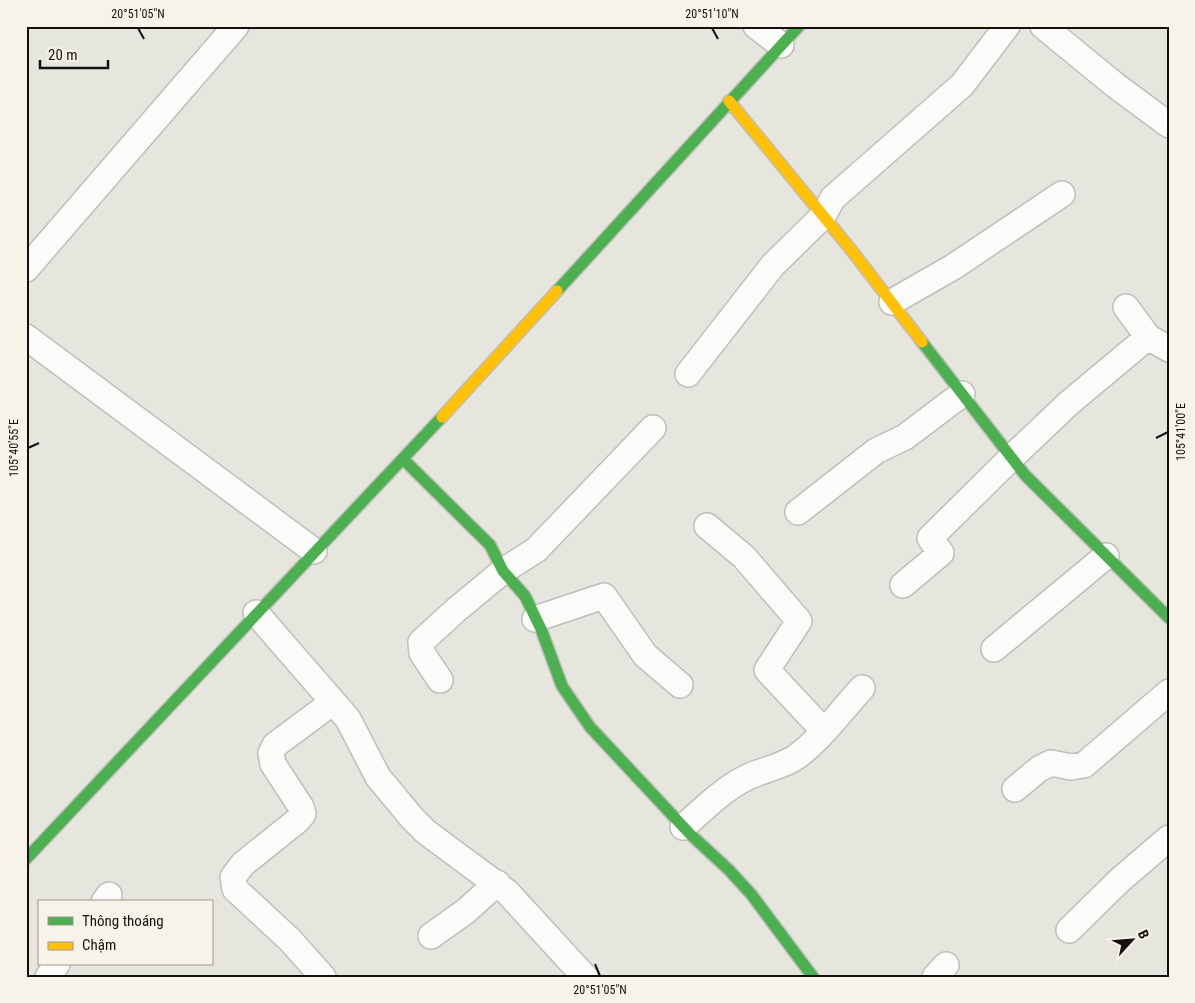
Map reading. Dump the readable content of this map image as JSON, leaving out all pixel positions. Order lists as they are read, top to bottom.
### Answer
{
  "legend": ["Thông thoáng", "Chậm"],
  "scale_bar": "20 m",
  "north": "top right",
  "coordinates": [
    "20°51'05\"N",
    "20°51'10\"N",
    "105°41'00\"E",
    "105°40'55\"E"
  ]
}
